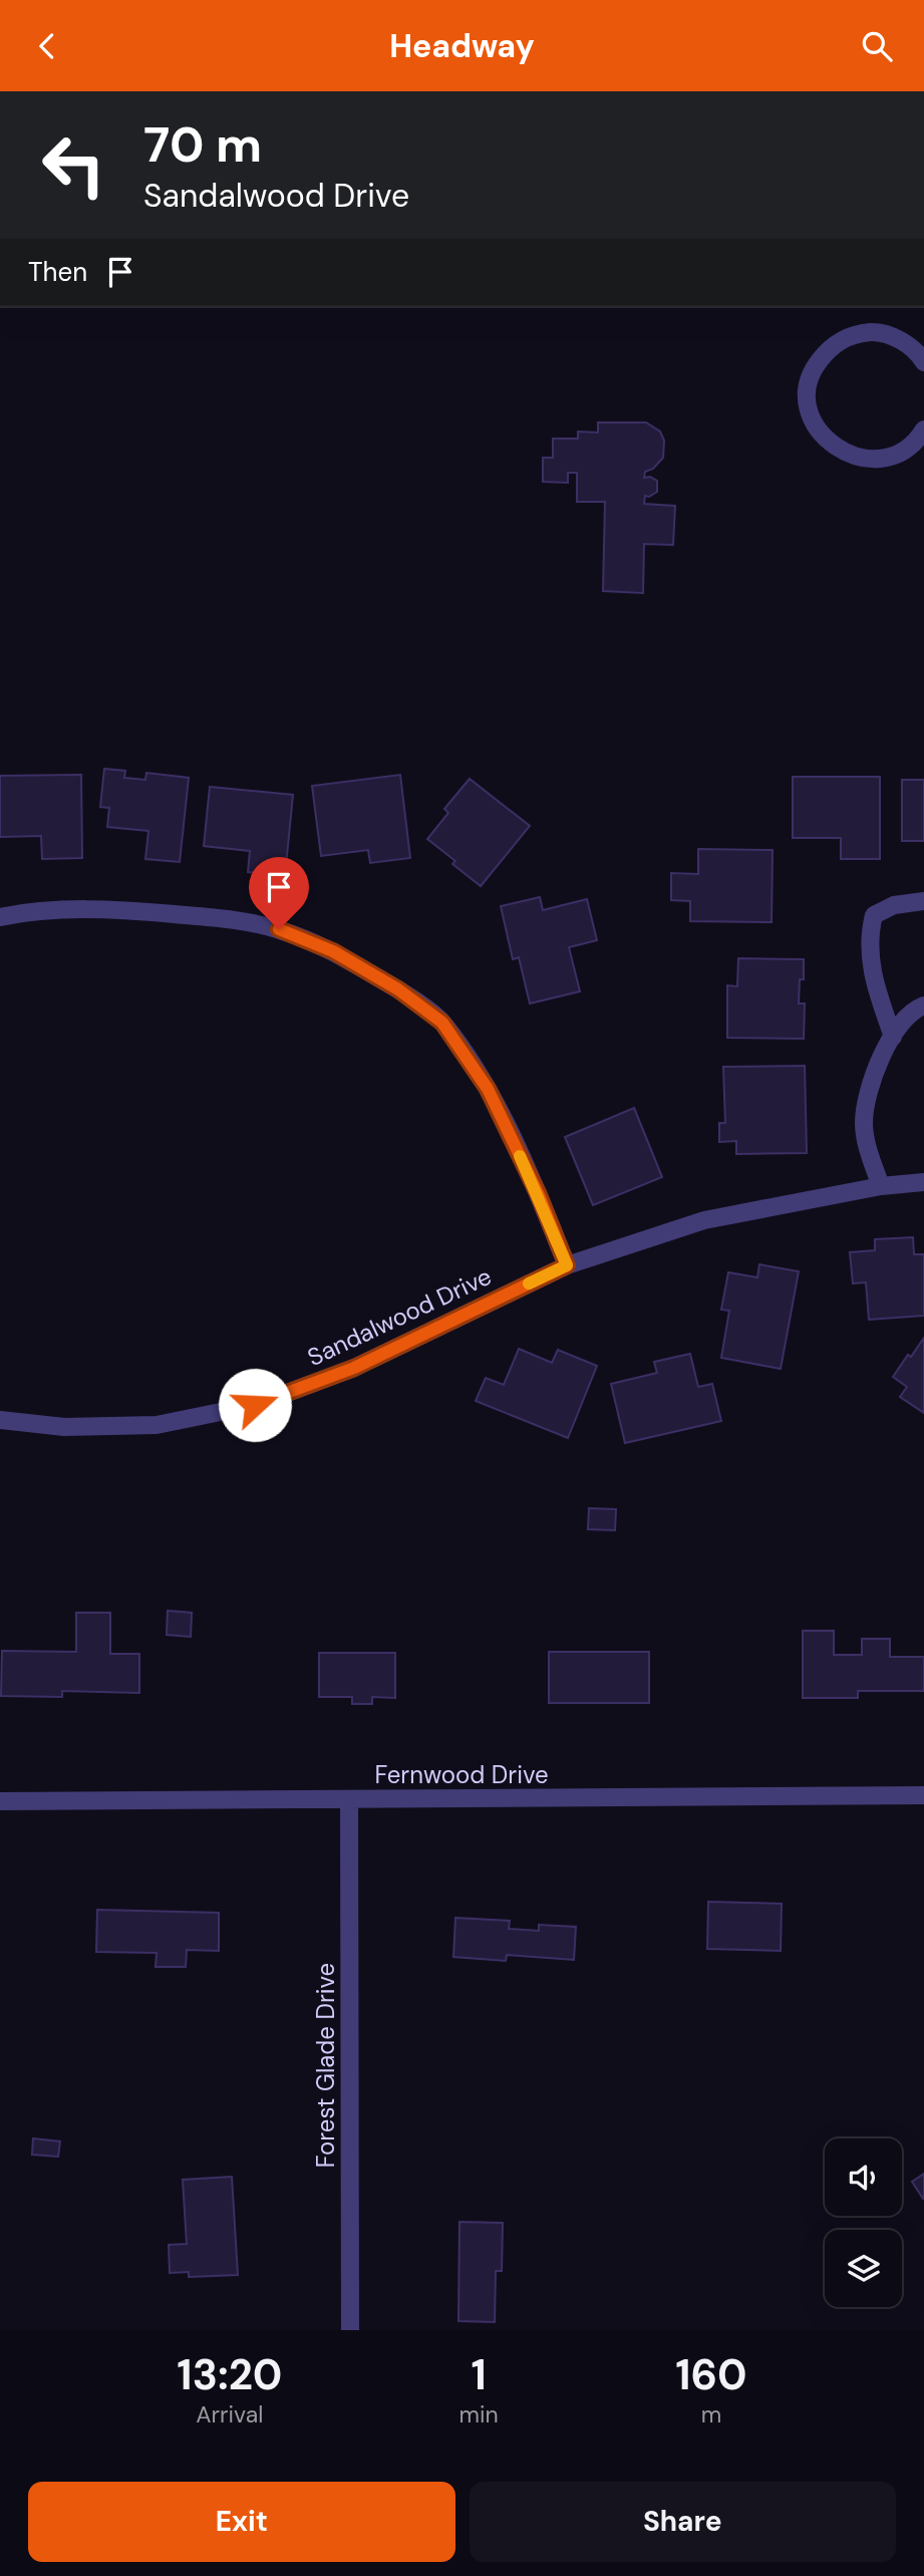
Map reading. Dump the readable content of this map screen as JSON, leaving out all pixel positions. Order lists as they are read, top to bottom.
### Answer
{
  "streets": {
    "street": ["Sandalwood Drive", "Fernwood Drive", "Forest Glade Drive"]
  },
  "crossings": [
    ["Fernwood Drive", "Forest Glade Drive"]
  ],
  "page": {
    "header": "Headway",
    "turn": ["70 m", "Sandalwood Drive"],
    "then": "Then",
    "eta": [
      "13:20",
      "Arrival",
      "1",
      "min",
      "160",
      "m"
    ],
    "buttons": ["Exit", "Share"]
  }
}
